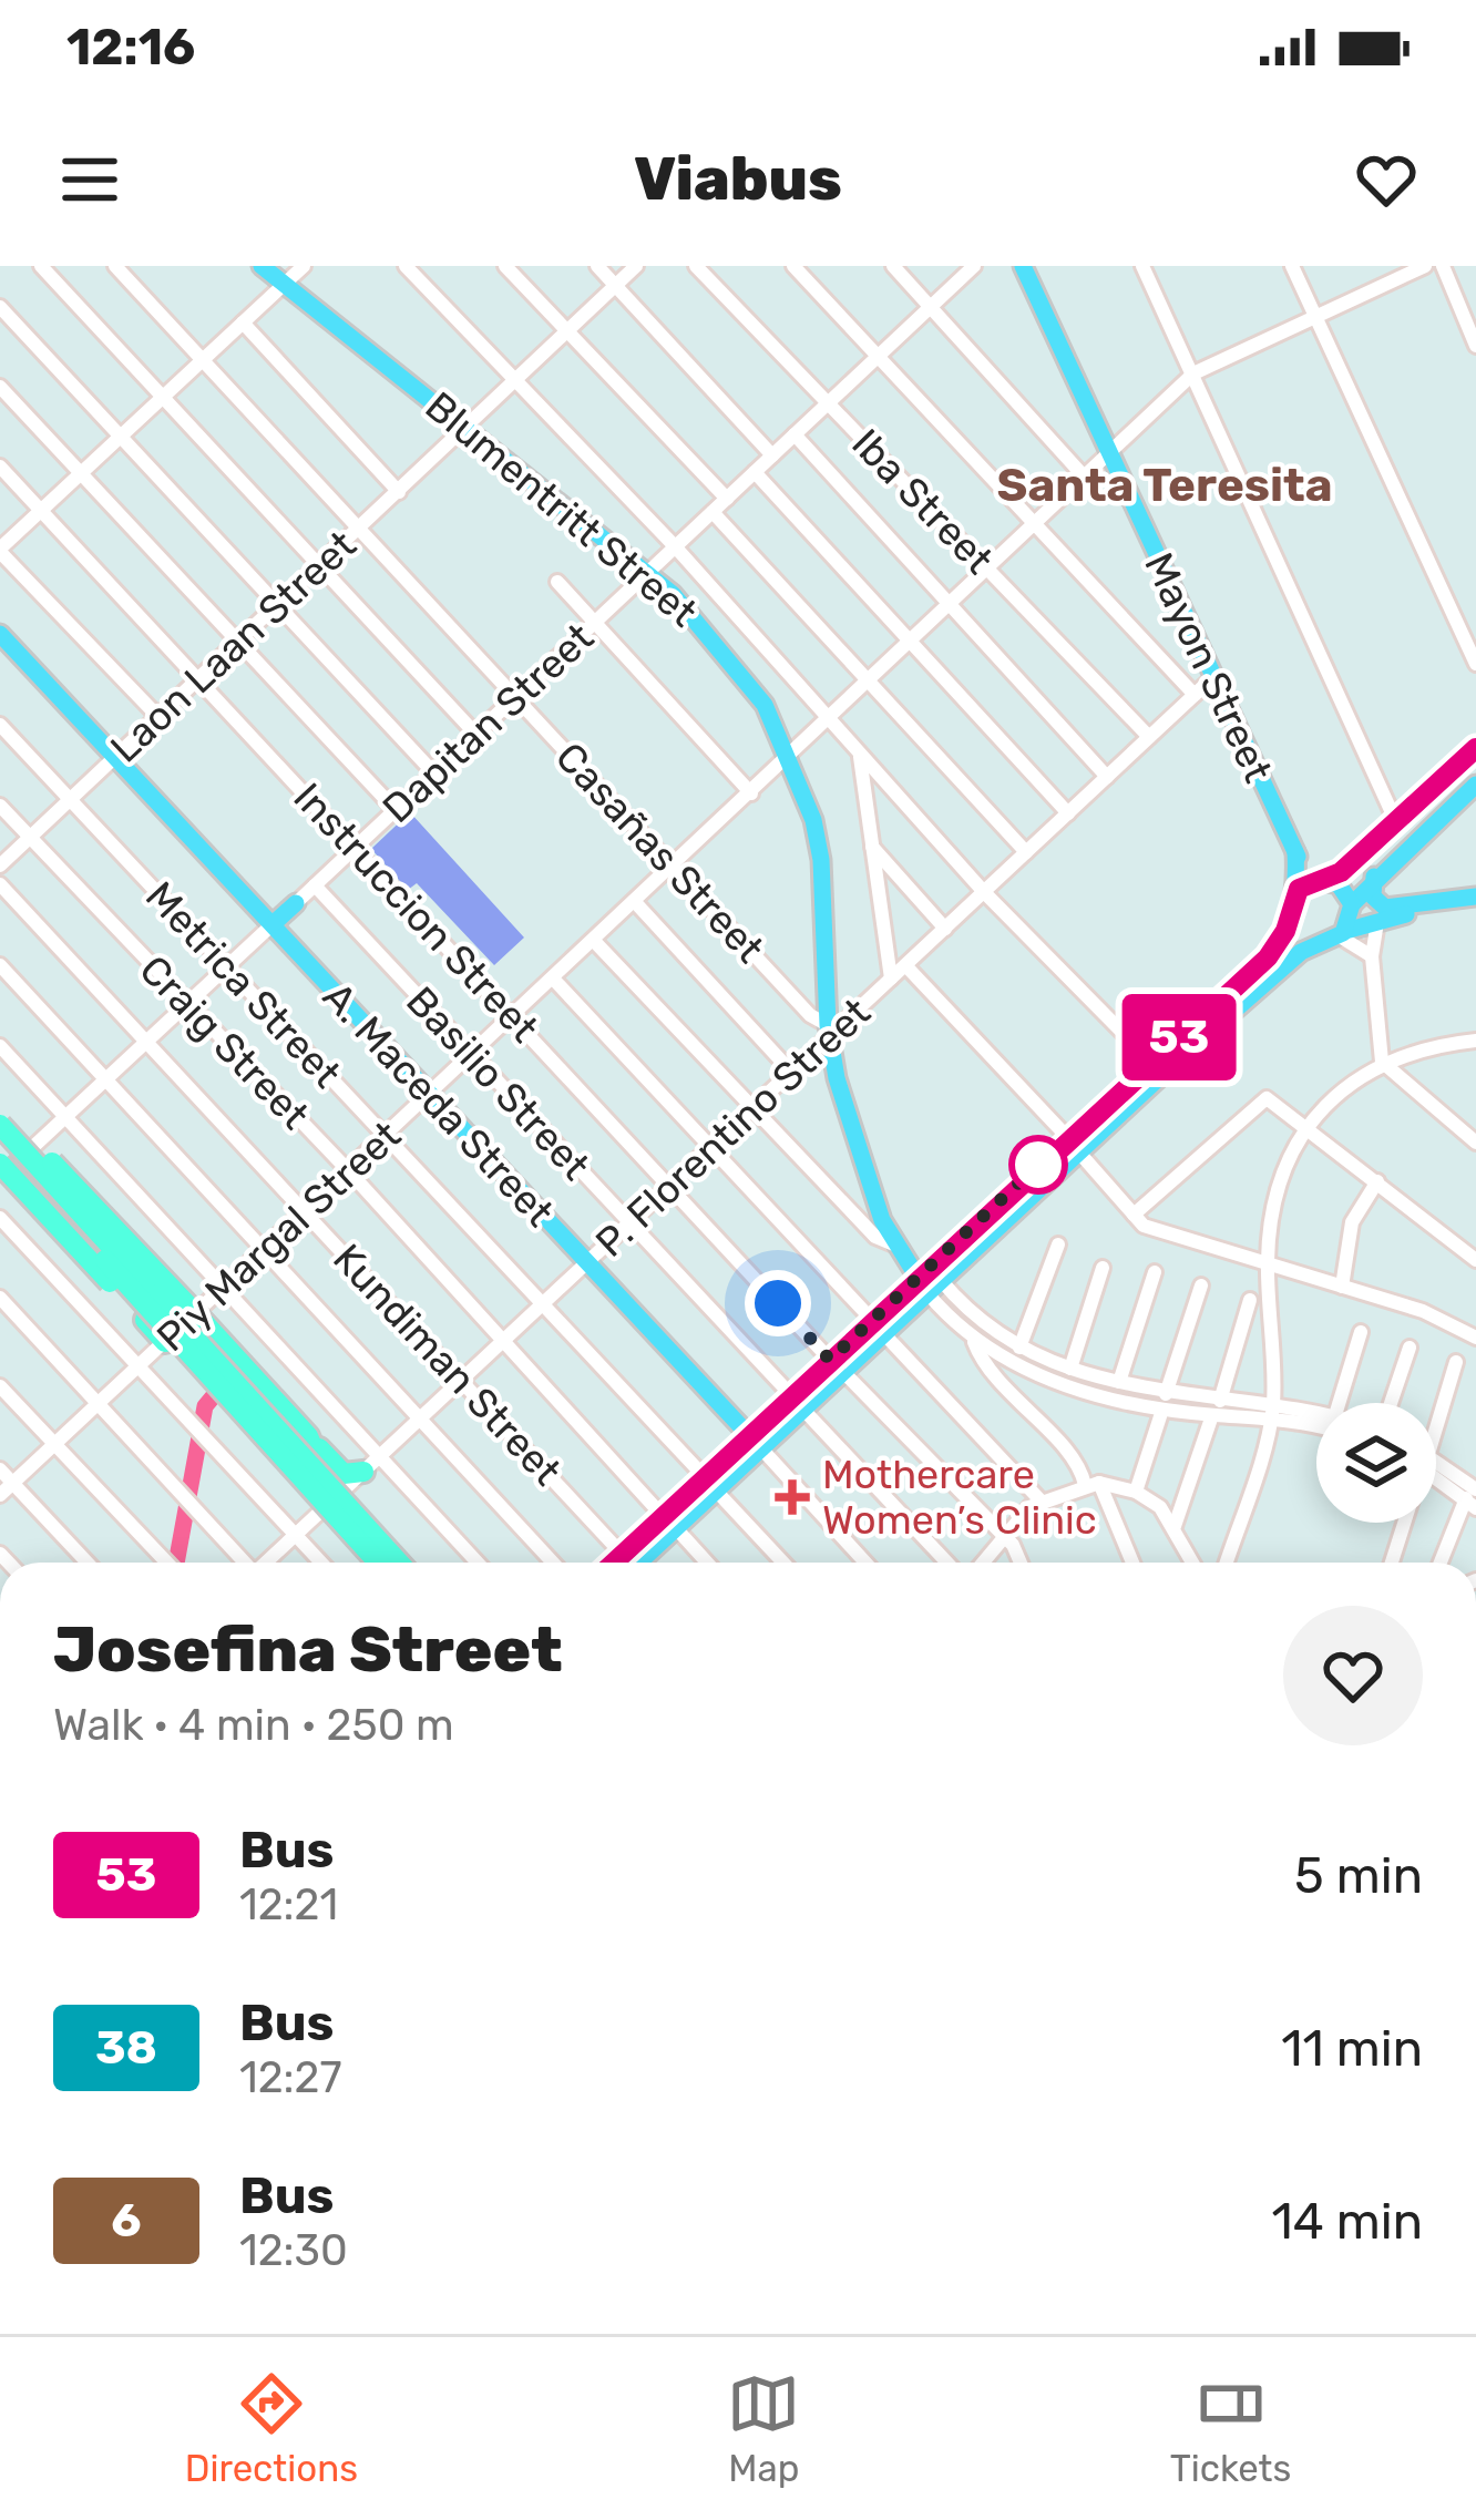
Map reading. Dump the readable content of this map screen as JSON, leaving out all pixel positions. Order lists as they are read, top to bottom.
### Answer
{
  "streets": {
    "main road": [
      "Blumentritt Street",
      "Mayon Street",
      "Dapitan Street",
      "A. Maceda Street"
    ],
    "street": [
      "Iba Street",
      "Laon Laan Street",
      "Casañas Street",
      "Instruccion Street",
      "Metrica Street",
      "Craig Street",
      "Basilio Street",
      "P. Florentino Street",
      "Piy Margal Street",
      "Kundiman Street"
    ]
  },
  "crossings": [
    ["Iba Street", "Dapitan Street"],
    ["Iba Street", "P. Florentino Street"],
    ["Iba Street", "Piy Margal Street"],
    ["Blumentritt Street", "Laon Laan Street"],
    ["Blumentritt Street", "Dapitan Street"],
    ["Blumentritt Street", "Casañas Street"],
    ["Blumentritt Street", "P. Florentino Street"],
    ["Blumentritt Street", "Piy Margal Street"],
    ["Laon Laan Street", "Casañas Street"],
    ["Laon Laan Street", "Instruccion Street"],
    ["Laon Laan Street", "Metrica Street"],
    ["Laon Laan Street", "Craig Street"],
    ["Laon Laan Street", "A. Maceda Street"],
    ["Mayon Street", "P. Florentino Street"],
    ["Mayon Street", "Piy Margal Street"],
    ["Dapitan Street", "Casañas Street"],
    ["Dapitan Street", "Instruccion Street"],
    ["Dapitan Street", "Metrica Street"],
    ["Dapitan Street", "Craig Street"],
    ["Dapitan Street", "Basilio Street"],
    ["Dapitan Street", "A. Maceda Street"],
    ["Dapitan Street", "Kundiman Street"],
    ["Casañas Street", "P. Florentino Street"],
    ["Casañas Street", "Piy Margal Street"],
    ["Instruccion Street", "P. Florentino Street"],
    ["Instruccion Street", "Piy Margal Street"],
    ["Metrica Street", "P. Florentino Street"],
    ["Metrica Street", "Piy Margal Street"],
    ["Craig Street", "P. Florentino Street"],
    ["Craig Street", "Piy Margal Street"],
    ["Basilio Street", "P. Florentino Street"],
    ["Basilio Street", "Piy Margal Street"],
    ["A. Maceda Street", "P. Florentino Street"],
    ["A. Maceda Street", "Piy Margal Street"],
    ["P. Florentino Street", "Kundiman Street"],
    ["Piy Margal Street", "Kundiman Street"]
  ],
  "districts": ["Santa Teresita"],
  "places": {
    "health": ["Mothercare Women’s Clinic"]
  },
  "lines": ["bus line 53"],
  "page": {
    "status": "12:16",
    "header": "Viabus",
    "on_map": "53",
    "heading": ["Josefina Street", "Walk · 4 min · 250 m"],
    "list": [
      {
        "mark": "53",
        "name": "Bus",
        "note": "12:21",
        "value": "5 min"
      },
      {
        "mark": "38",
        "name": "Bus",
        "note": "12:27",
        "value": "11 min"
      },
      {
        "mark": "6",
        "name": "Bus",
        "note": "12:30",
        "value": "14 min"
      }
    ],
    "tabs": ["Directions", "Map", "Tickets"]
  }
}
